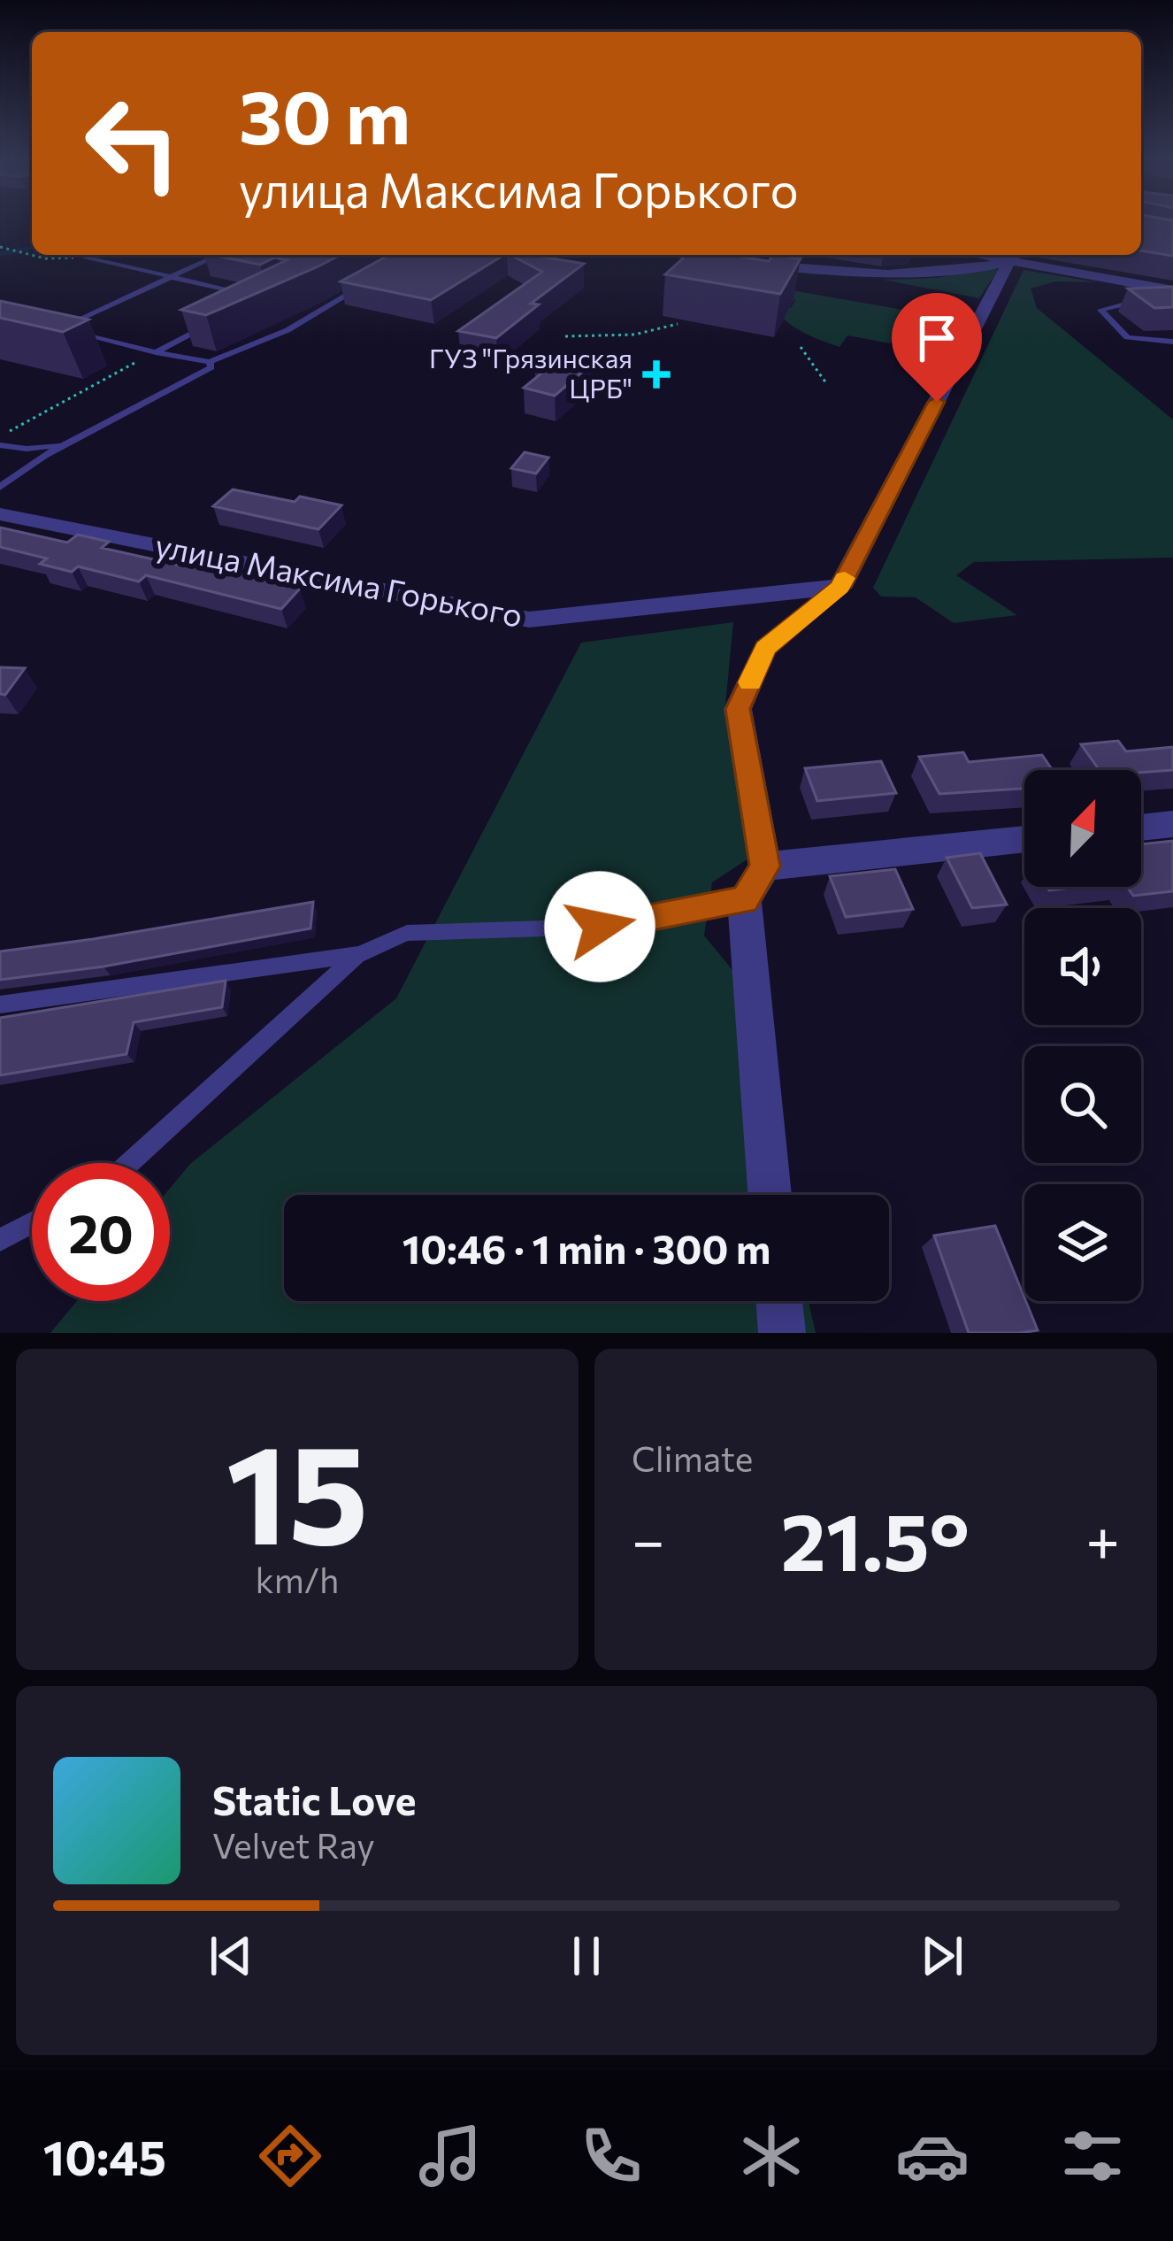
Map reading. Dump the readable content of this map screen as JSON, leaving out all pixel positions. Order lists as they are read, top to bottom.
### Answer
{
  "streets": {
    "street": ["улица Максима Горького"]
  },
  "places": {
    "health": ["ГУЗ \"Грязинская ЦРБ\""]
  },
  "north": "top right",
  "page": {
    "turn": ["30 m", "улица Максима Горького"],
    "limit": "20",
    "trip": "10:46 · 1 min · 300 m",
    "tile": [
      ["15", "km/h"],
      "Climate"
    ],
    "heat": ["−", "21.5°", "+"],
    "song": ["Static Love", "Velvet Ray"],
    "tabs": "10:45"
  }
}
